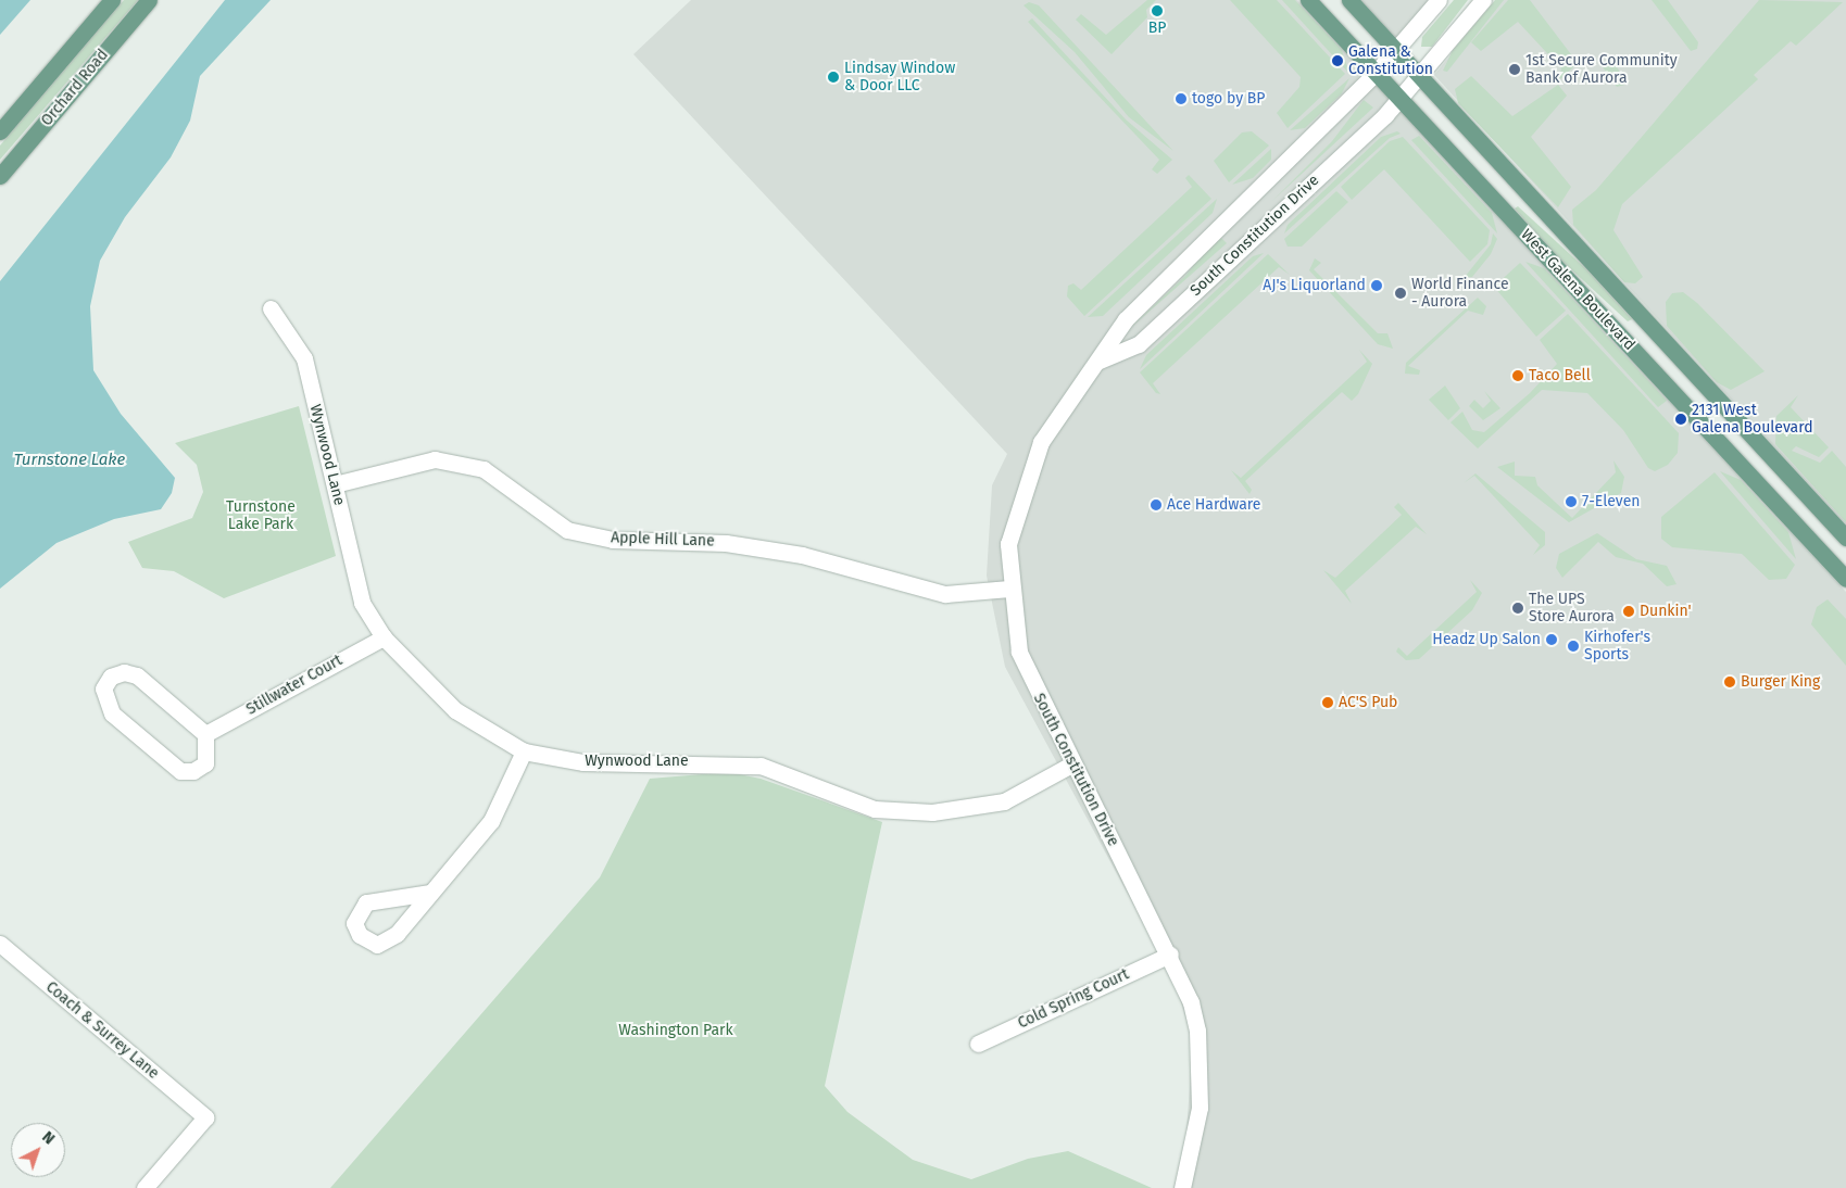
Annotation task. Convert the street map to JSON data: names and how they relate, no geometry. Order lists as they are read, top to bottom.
{
  "streets": {
    "main road": ["Orchard Road", "West Galena Boulevard"],
    "street": [
      "South Constitution Drive",
      "Wynwood Lane",
      "Apple Hill Lane",
      "Stillwater Court",
      "Cold Spring Court",
      "Coach & Surrey Lane"
    ]
  },
  "crossings": [
    ["South Constitution Drive", "West Galena Boulevard"],
    ["South Constitution Drive", "Wynwood Lane"],
    ["South Constitution Drive", "Apple Hill Lane"],
    ["South Constitution Drive", "Cold Spring Court"],
    ["Wynwood Lane", "Apple Hill Lane"],
    ["Wynwood Lane", "Stillwater Court"]
  ],
  "water": ["Turnstone Lake"],
  "parks": ["Turnstone Lake Park", "Washington Park"],
  "places": [
    "BP",
    "Galena & Constitution",
    "1st Secure Community Bank of Aurora",
    "Lindsay Window & Door LLC",
    "togo by BP",
    "AJ's Liquorland",
    "World Finance - Aurora",
    "Taco Bell",
    "2131 West Galena Boulevard",
    "7-Eleven",
    "Ace Hardware",
    "The UPS Store Aurora",
    "Dunkin'",
    "Headz Up Salon",
    "Kirhofer's Sports",
    "Burger King",
    "AC'S Pub"
  ],
  "north": "top right"
}
